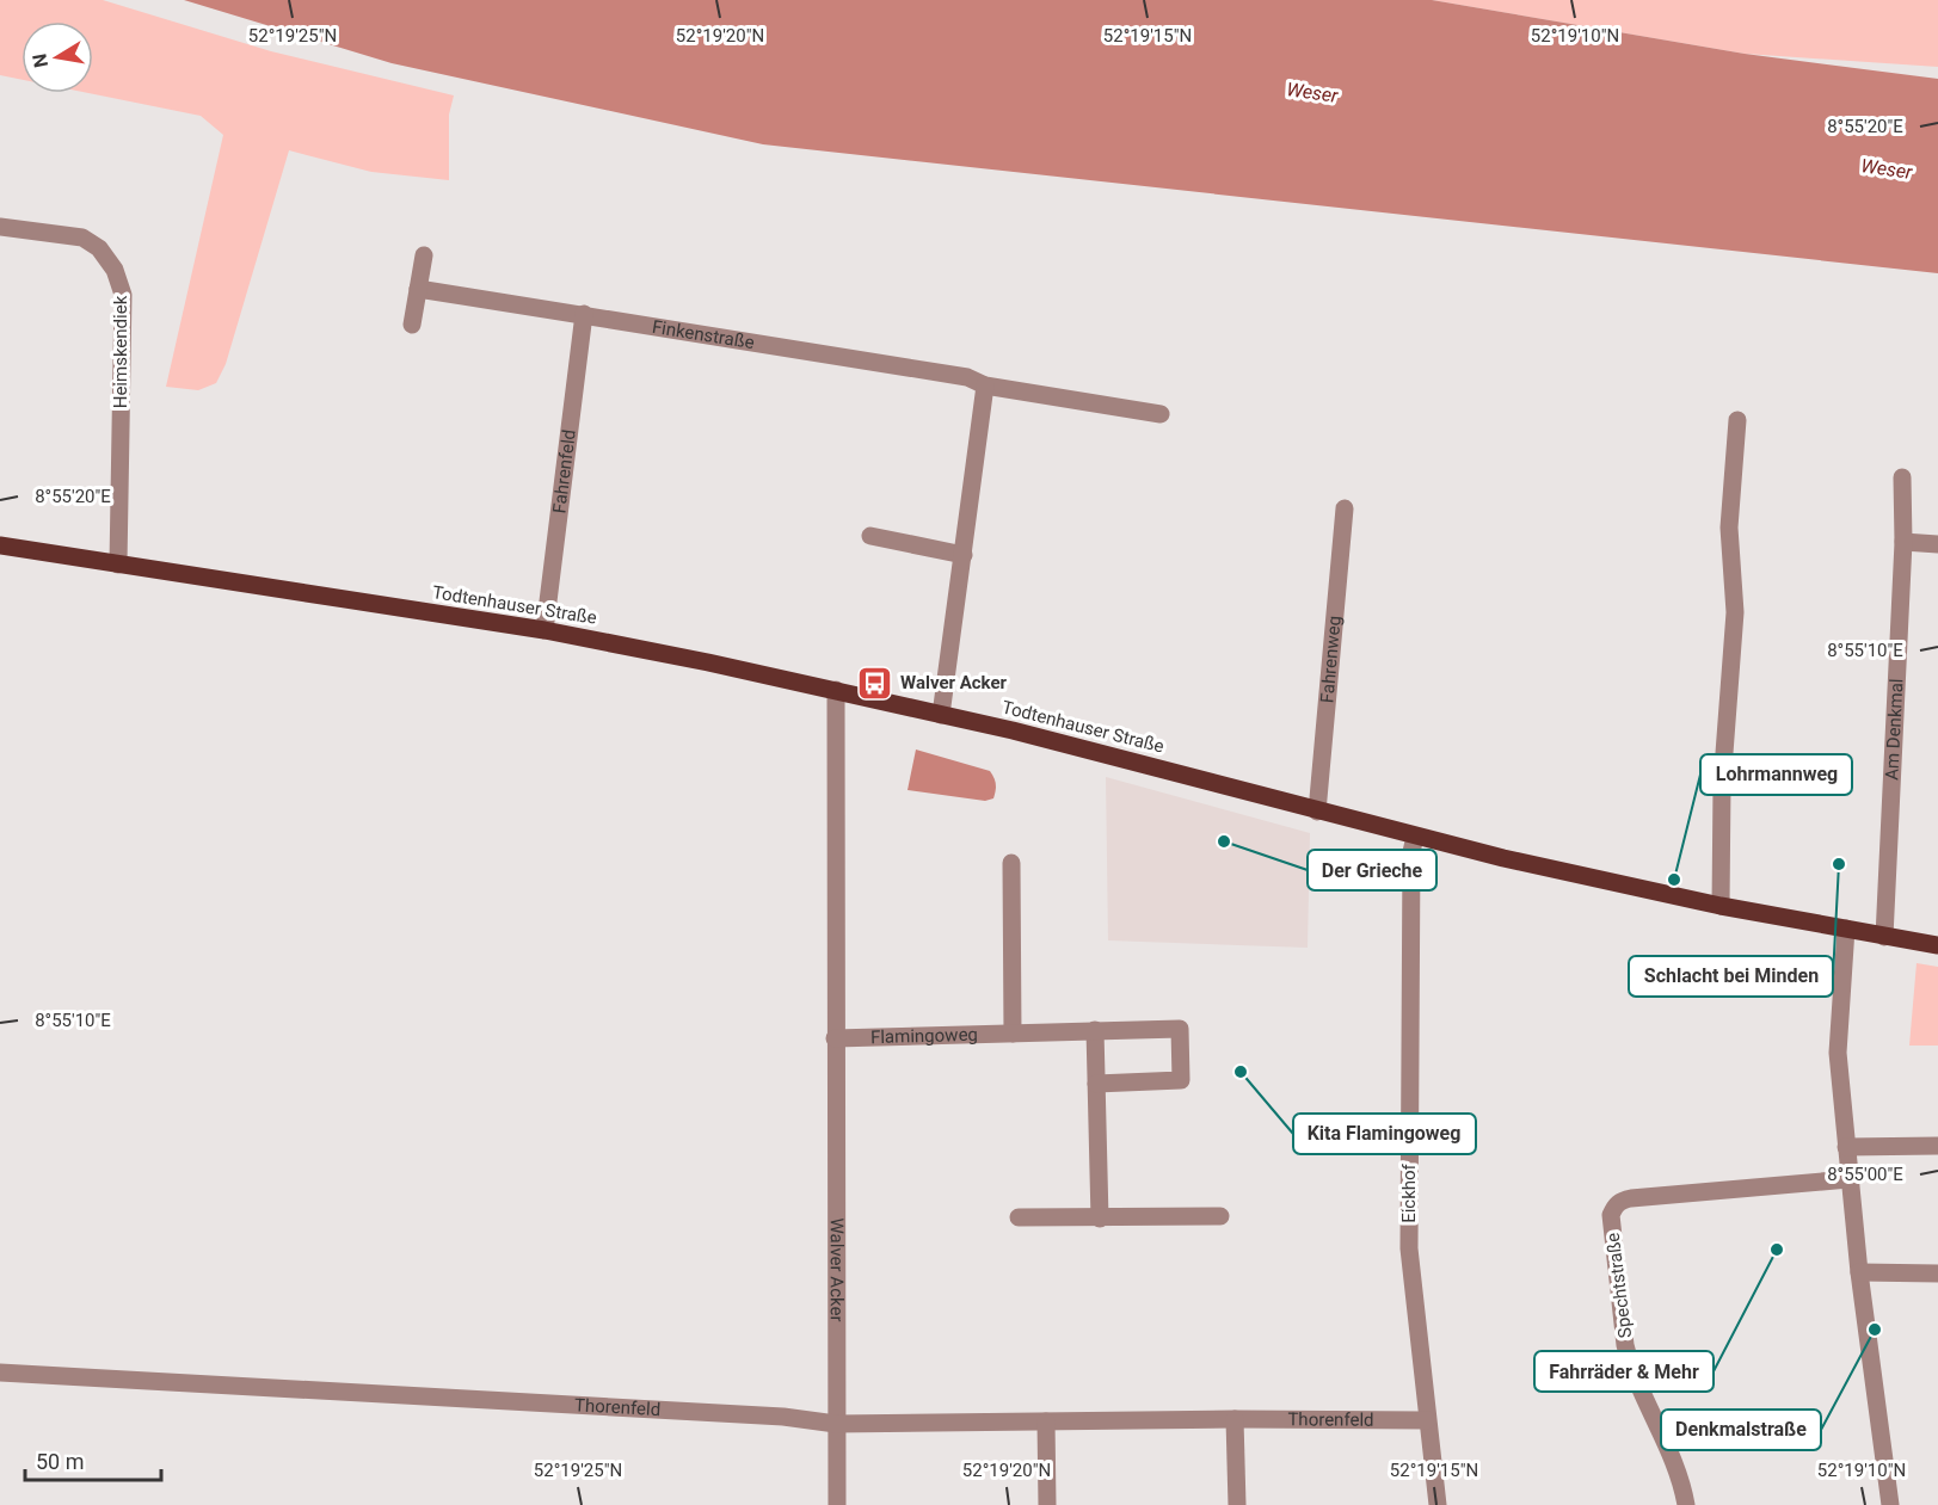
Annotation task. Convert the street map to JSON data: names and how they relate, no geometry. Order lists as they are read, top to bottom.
{
  "streets": {
    "main road": ["Todtenhauser Straße"],
    "street": [
      "Finkenstraße",
      "Heimskendiek",
      "Fahrenfeld",
      "Fahrenweg",
      "Am Denkmal",
      "Flamingoweg",
      "Eickhof",
      "Walver Acker",
      "Spechtstraße",
      "Thorenfeld"
    ]
  },
  "crossings": [
    ["Finkenstraße", "Fahrenfeld"],
    ["Heimskendiek", "Todtenhauser Straße"],
    ["Fahrenfeld", "Todtenhauser Straße"],
    ["Todtenhauser Straße", "Fahrenweg"],
    ["Todtenhauser Straße", "Am Denkmal"],
    ["Todtenhauser Straße", "Eickhof"],
    ["Todtenhauser Straße", "Walver Acker"],
    ["Flamingoweg", "Walver Acker"],
    ["Eickhof", "Thorenfeld"],
    ["Walver Acker", "Thorenfeld"]
  ],
  "water": ["Weser"],
  "places": {
    "bus stop": ["Walver Acker"],
    "other": [
      "Der Grieche",
      "Schlacht bei Minden",
      "Lohrmannweg",
      "Kita Flamingoweg",
      "Fahrräder & Mehr",
      "Denkmalstraße"
    ]
  },
  "scale_bar": "50 m",
  "north": "left",
  "coordinates": [
    "52°19'25\"N",
    "52°19'20\"N",
    "52°19'15\"N",
    "52°19'10\"N",
    "8°55'20\"E",
    "8°55'10\"E",
    "8°55'00\"E"
  ]
}
